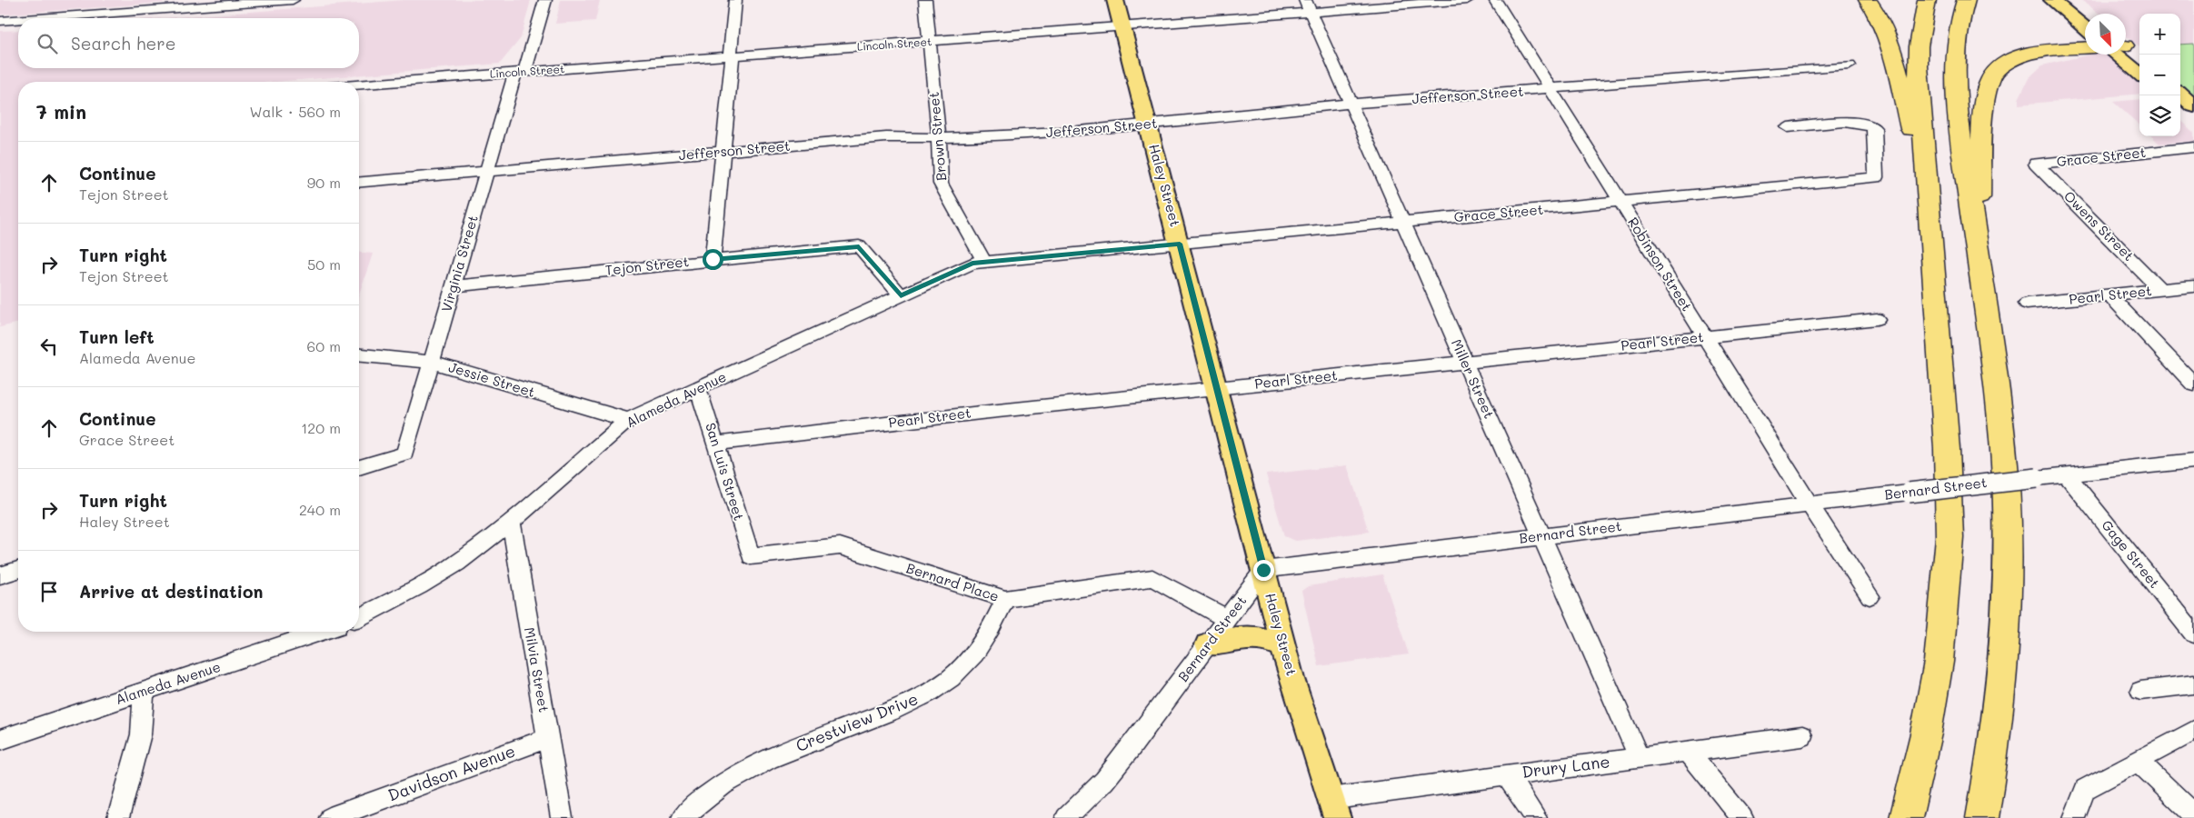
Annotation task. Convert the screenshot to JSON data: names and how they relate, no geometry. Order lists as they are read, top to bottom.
{
  "streets": {
    "main road": ["Haley Street"],
    "street": [
      "Lincoln Street",
      "Jefferson Street",
      "Brown Street",
      "Grace Street",
      "Owens Street",
      "Virginia Street",
      "Robinson Street",
      "Tejon Street",
      "Pearl Street",
      "Miller Street",
      "Jessie Street",
      "Alameda Avenue",
      "San Luis Street",
      "Bernard Street",
      "Gage Street",
      "Bernard Place",
      "Milvia Street",
      "Crestview Drive",
      "Drury Lane",
      "Davidson Avenue"
    ]
  },
  "crossings": [
    ["Lincoln Street", "Brown Street"],
    ["Lincoln Street", "Haley Street"],
    ["Lincoln Street", "Virginia Street"],
    ["Lincoln Street", "Miller Street"],
    ["Jefferson Street", "Brown Street"],
    ["Jefferson Street", "Haley Street"],
    ["Jefferson Street", "Virginia Street"],
    ["Jefferson Street", "Robinson Street"],
    ["Jefferson Street", "Miller Street"],
    ["Brown Street", "Grace Street"],
    ["Brown Street", "Alameda Avenue"],
    ["Grace Street", "Haley Street"],
    ["Grace Street", "Owens Street"],
    ["Grace Street", "Robinson Street"],
    ["Grace Street", "Miller Street"],
    ["Grace Street", "Alameda Avenue"],
    ["Haley Street", "Pearl Street"],
    ["Haley Street", "Bernard Street"],
    ["Haley Street", "Drury Lane"],
    ["Owens Street", "Pearl Street"],
    ["Virginia Street", "Tejon Street"],
    ["Virginia Street", "Jessie Street"],
    ["Robinson Street", "Pearl Street"],
    ["Robinson Street", "Bernard Street"],
    ["Tejon Street", "Alameda Avenue"],
    ["Pearl Street", "Miller Street"],
    ["Pearl Street", "San Luis Street"],
    ["Miller Street", "Bernard Street"],
    ["Miller Street", "Drury Lane"],
    ["Jessie Street", "Alameda Avenue"],
    ["Alameda Avenue", "San Luis Street"],
    ["Alameda Avenue", "Milvia Street"],
    ["San Luis Street", "Bernard Place"],
    ["Bernard Street", "Gage Street"],
    ["Bernard Street", "Bernard Place"],
    ["Bernard Place", "Crestview Drive"],
    ["Milvia Street", "Davidson Avenue"]
  ],
  "north": "bottom right",
  "page": {
    "map_buttons": ["+", "−"],
    "search": "Search here",
    "heading": ["7 min", "Walk · 560 m"],
    "list": [
      ["Continue", "Tejon Street", "90 m"],
      ["Turn right", "Tejon Street", "50 m"],
      ["Turn left", "Alameda Avenue", "60 m"],
      ["Continue", "Grace Street", "120 m"],
      ["Turn right", "Haley Street", "240 m"],
      "Arrive at destination"
    ]
  }
}
